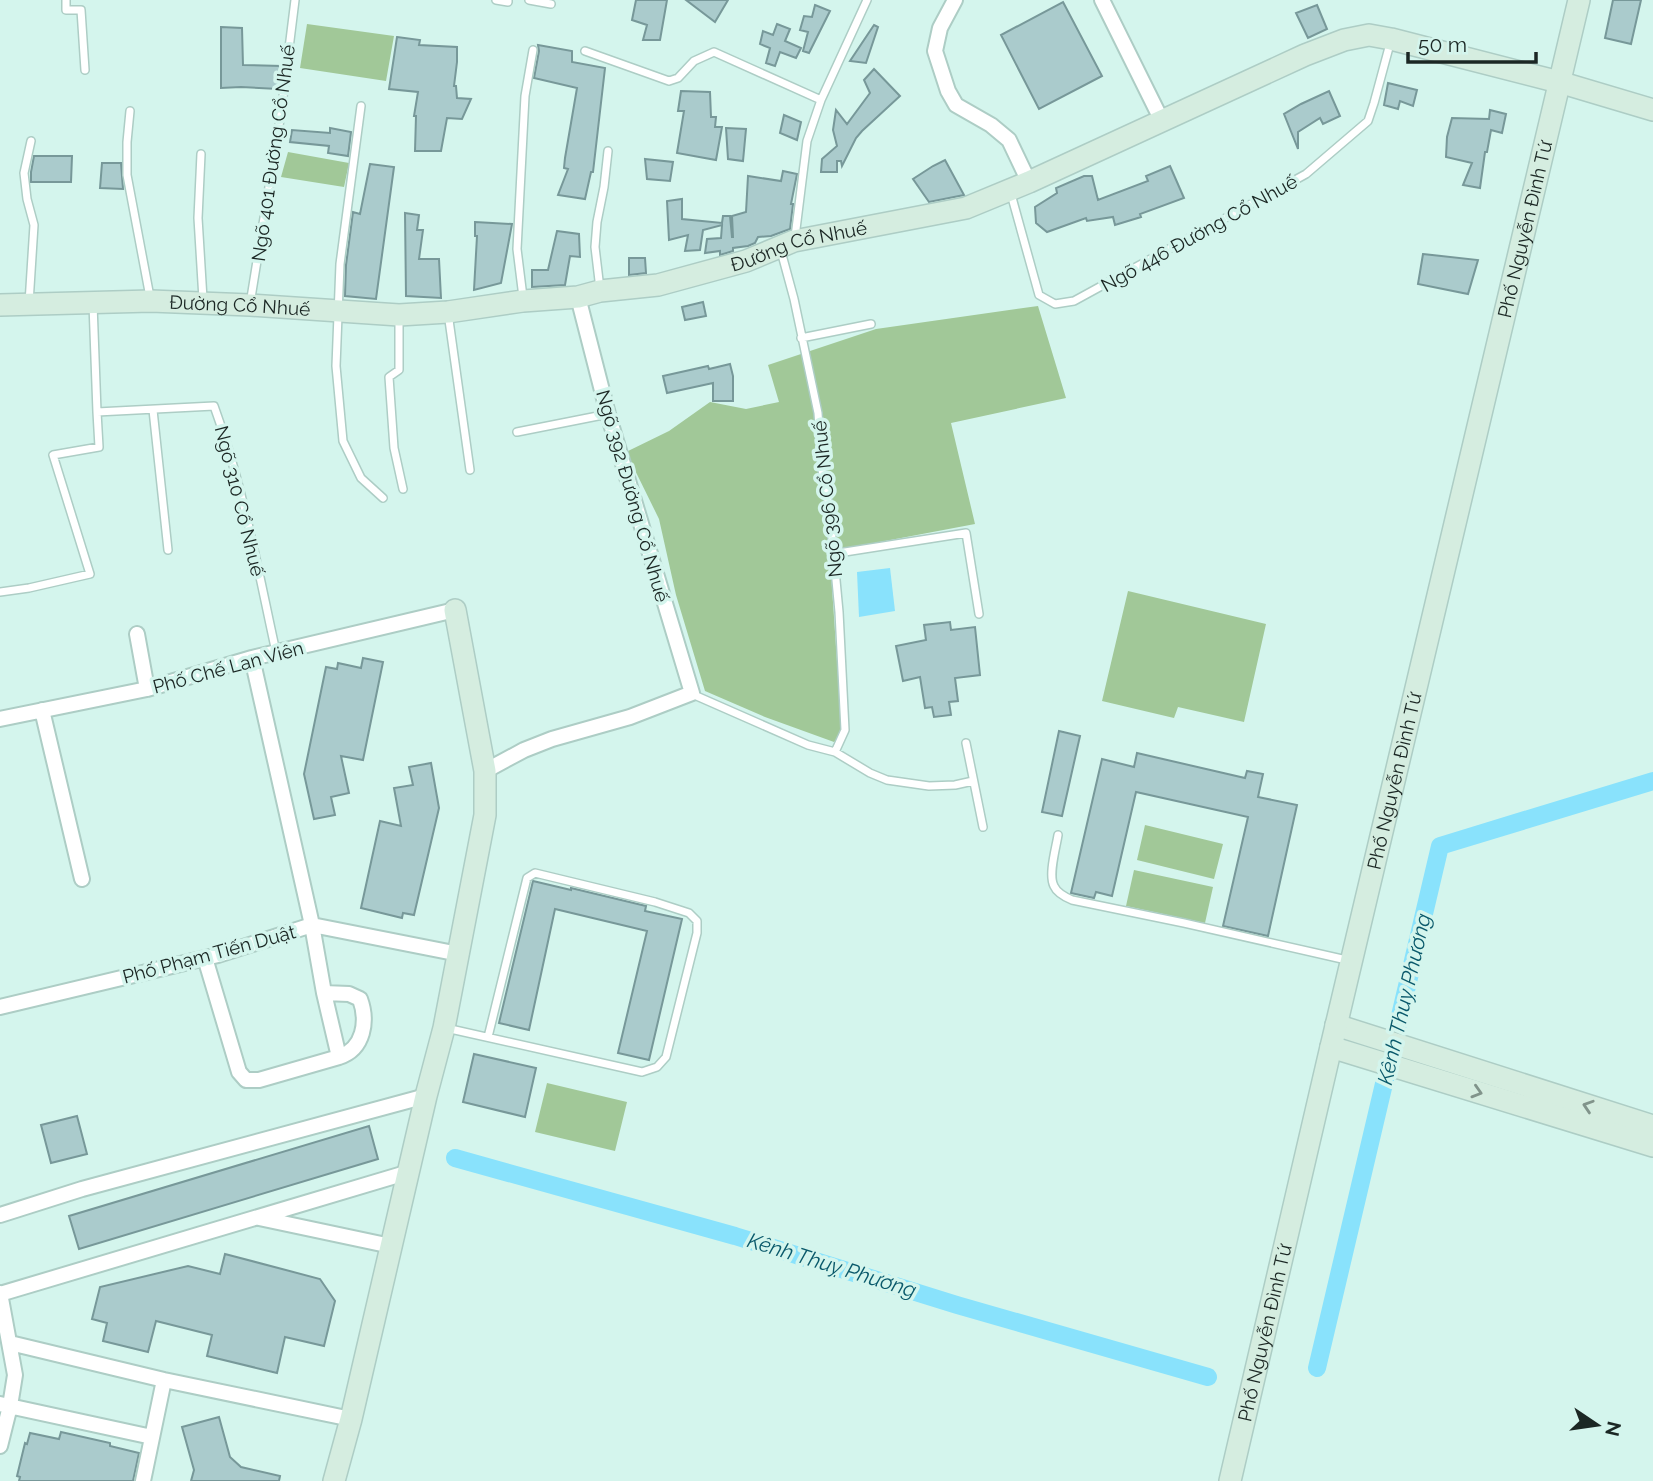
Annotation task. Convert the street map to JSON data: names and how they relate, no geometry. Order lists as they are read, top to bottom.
{
  "streets": {
    "street": [
      "Phố Nguyễn Đình Tứ",
      "Đường Cổ Nhuế",
      "Ngõ 392 Đường Cổ Nhuế",
      "Phố Chế Lan Viên",
      "Phố Phạm Tiến Duật"
    ],
    "lane": [
      "Ngõ 401 Đường Cổ Nhuế",
      "Ngõ 446 Đường Cổ Nhuế",
      "Ngõ 396 Cổ Nhuế",
      "Ngõ 310 Cổ Nhuế"
    ]
  },
  "crossings": [
    ["Ngõ 401 Đường Cổ Nhuế", "Đường Cổ Nhuế"],
    ["Phố Nguyễn Đình Tứ", "Đường Cổ Nhuế"],
    ["Ngõ 446 Đường Cổ Nhuế", "Đường Cổ Nhuế"],
    ["Đường Cổ Nhuế", "Ngõ 392 Đường Cổ Nhuế"],
    ["Đường Cổ Nhuế", "Ngõ 396 Cổ Nhuế"],
    ["Ngõ 310 Cổ Nhuế", "Phố Chế Lan Viên"]
  ],
  "water": ["Kênh Thuỵ Phương"],
  "scale_bar": "50 m",
  "north": "right"
}
